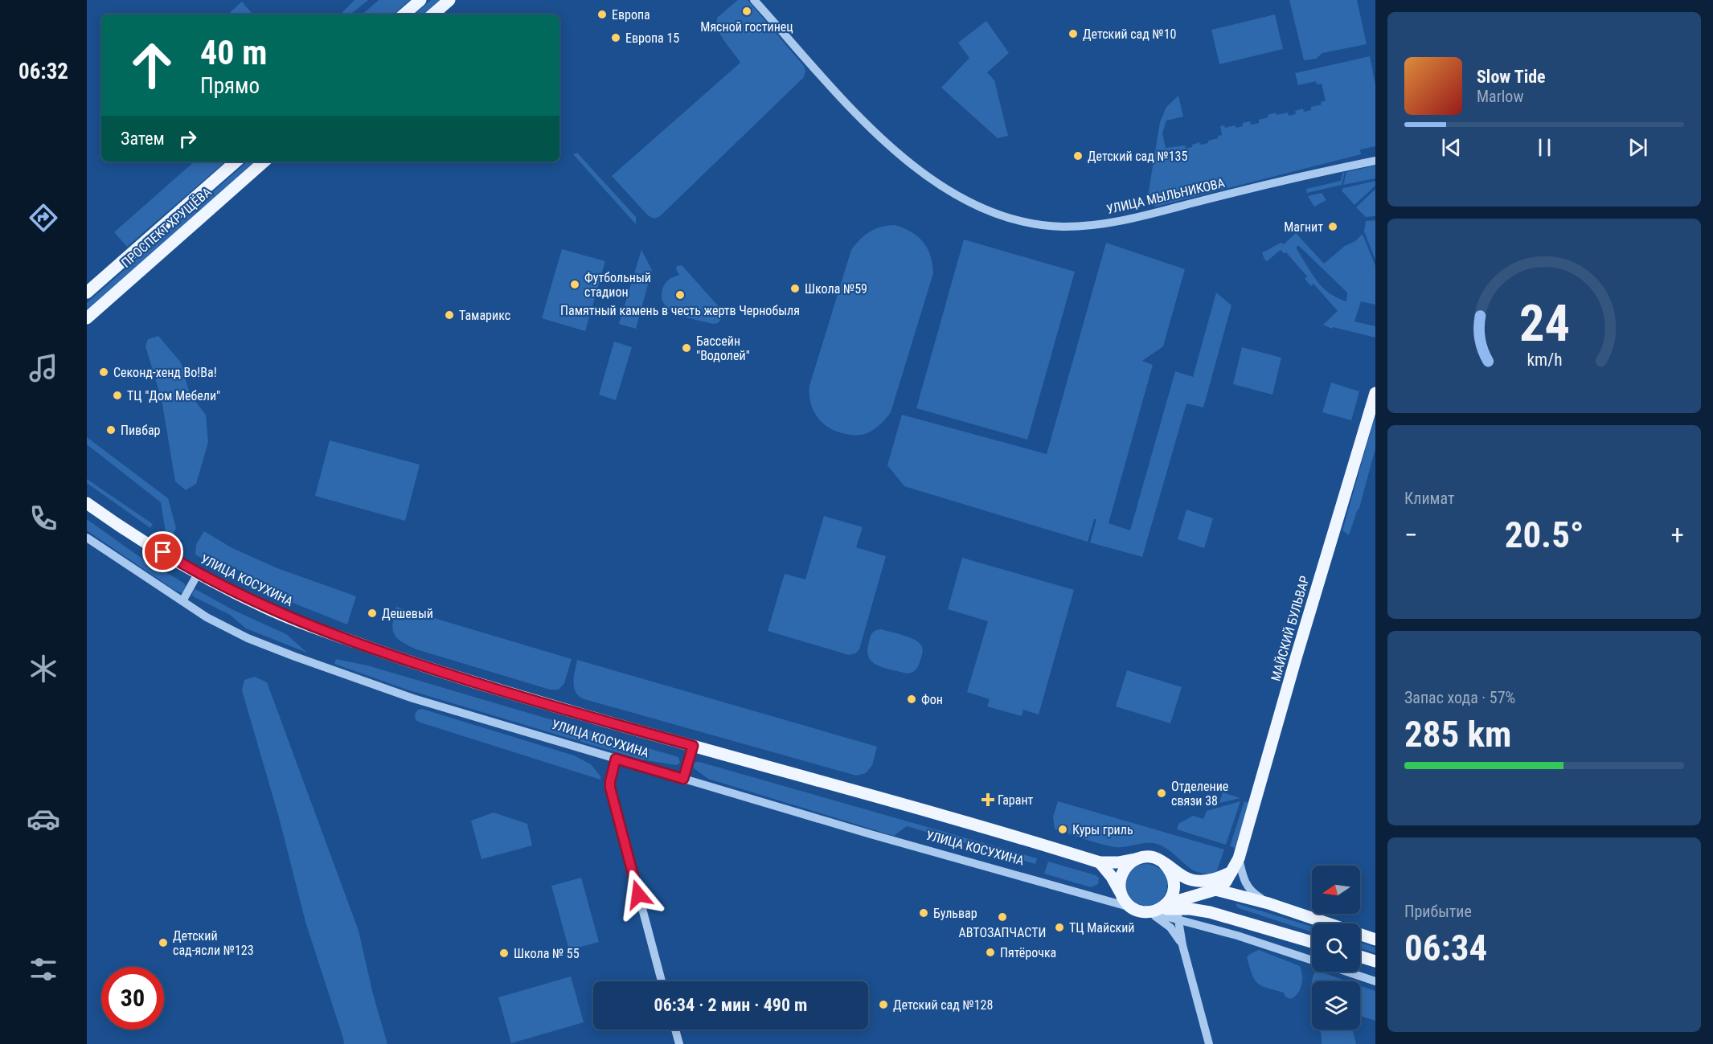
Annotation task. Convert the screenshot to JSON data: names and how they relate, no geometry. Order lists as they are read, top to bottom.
{
  "streets": {
    "main road": ["ПРОСПЕКТ ХРУЩЁВА", "УЛИЦА КОСУХИНА", "МАЙСКИЙ БУЛЬВАР"],
    "street": ["УЛИЦА МЫЛЬНИКОВА"]
  },
  "places": {
    "other": [
      "Мясной гостинец",
      "Европа",
      "Детский сад №10",
      "Европа 15",
      "Детский сад №135",
      "Магнит",
      "Футбольный стадион",
      "Школа №59",
      "Памятный камень в честь жертв Чернобыля",
      "Тамарикс",
      "Бассейн \"Водолей\"",
      "Секонд-хенд Во!Ва!",
      "ТЦ \"Дом Мебели\"",
      "Пивбар",
      "Дешевый",
      "Фон",
      "Отделение связи 38",
      "Куры гриль",
      "Бульвар",
      "АВТОЗАПЧАСТИ",
      "ТЦ Майский",
      "Детский сад-ясли №123",
      "Пятёрочка",
      "Школа № 55",
      "Детский сад №128"
    ],
    "health": ["Гарант"]
  },
  "north": "left",
  "page": {
    "tabs": "06:32",
    "turn": ["40 m", "Прямо"],
    "song": ["Slow Tide", "Marlow"],
    "then": "Затем",
    "tile": [
      "Климат",
      ["Запас хода · 57%", "285 km"],
      ["Прибытие", "06:34"]
    ],
    "heat": ["−", "20.5°", "+"],
    "limit": "30",
    "trip": "06:34 · 2 мин · 490 m",
    "gauge": ["24", "km/h"]
  }
}
